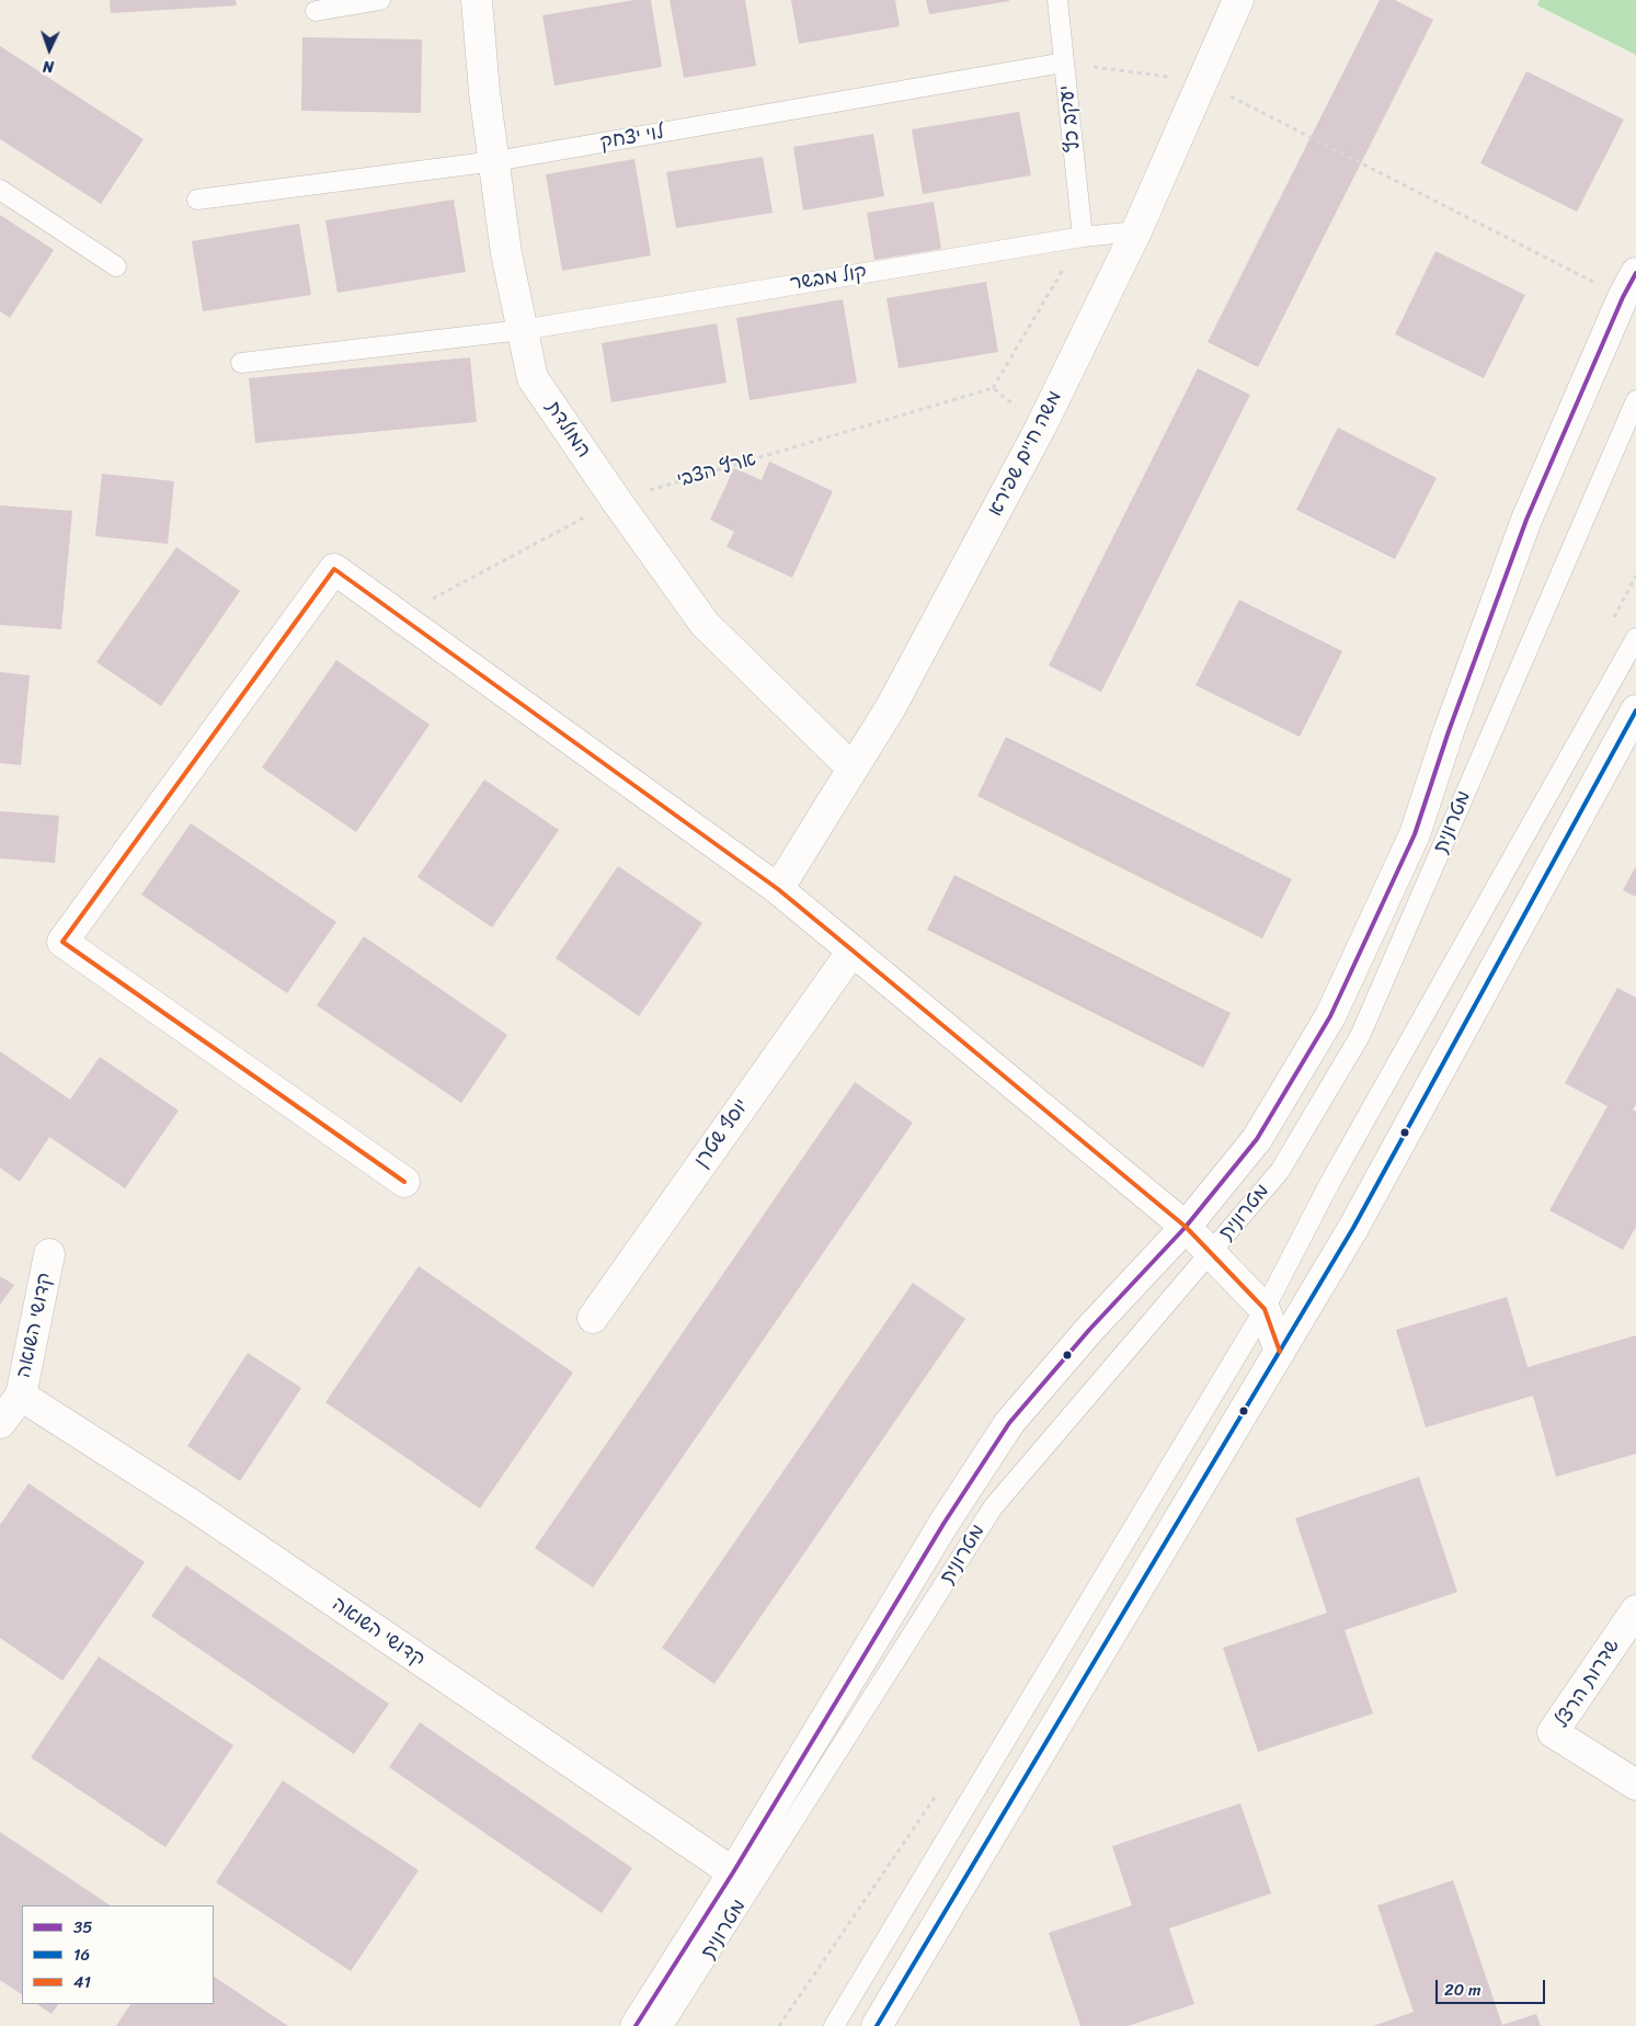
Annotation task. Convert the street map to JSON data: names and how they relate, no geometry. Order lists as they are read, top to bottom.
{
  "streets": {
    "street": [
      "המולדת",
      "משה חיים שפירא",
      "יוסף שטרן",
      "קדושי השואה",
      "שדרות הרצל"
    ],
    "lane": [
      "יעקב כץ",
      "לוי יצחק",
      "קול מבשר",
      "מטרונית"
    ],
    "path": ["ארץ הצבי"]
  },
  "crossings": [
    ["יעקב כץ", "לוי יצחק"],
    ["יעקב כץ", "קול מבשר"],
    ["לוי יצחק", "המולדת"],
    ["קול מבשר", "המולדת"],
    ["קול מבשר", "משה חיים שפירא"],
    ["המולדת", "משה חיים שפירא"],
    ["המולדת", "ארץ הצבי"]
  ],
  "lines": ["transit line 35", "transit line 41", "transit line 16"],
  "legend": ["35", "16", "41"],
  "scale_bar": "20 m",
  "north": "bottom"
}
